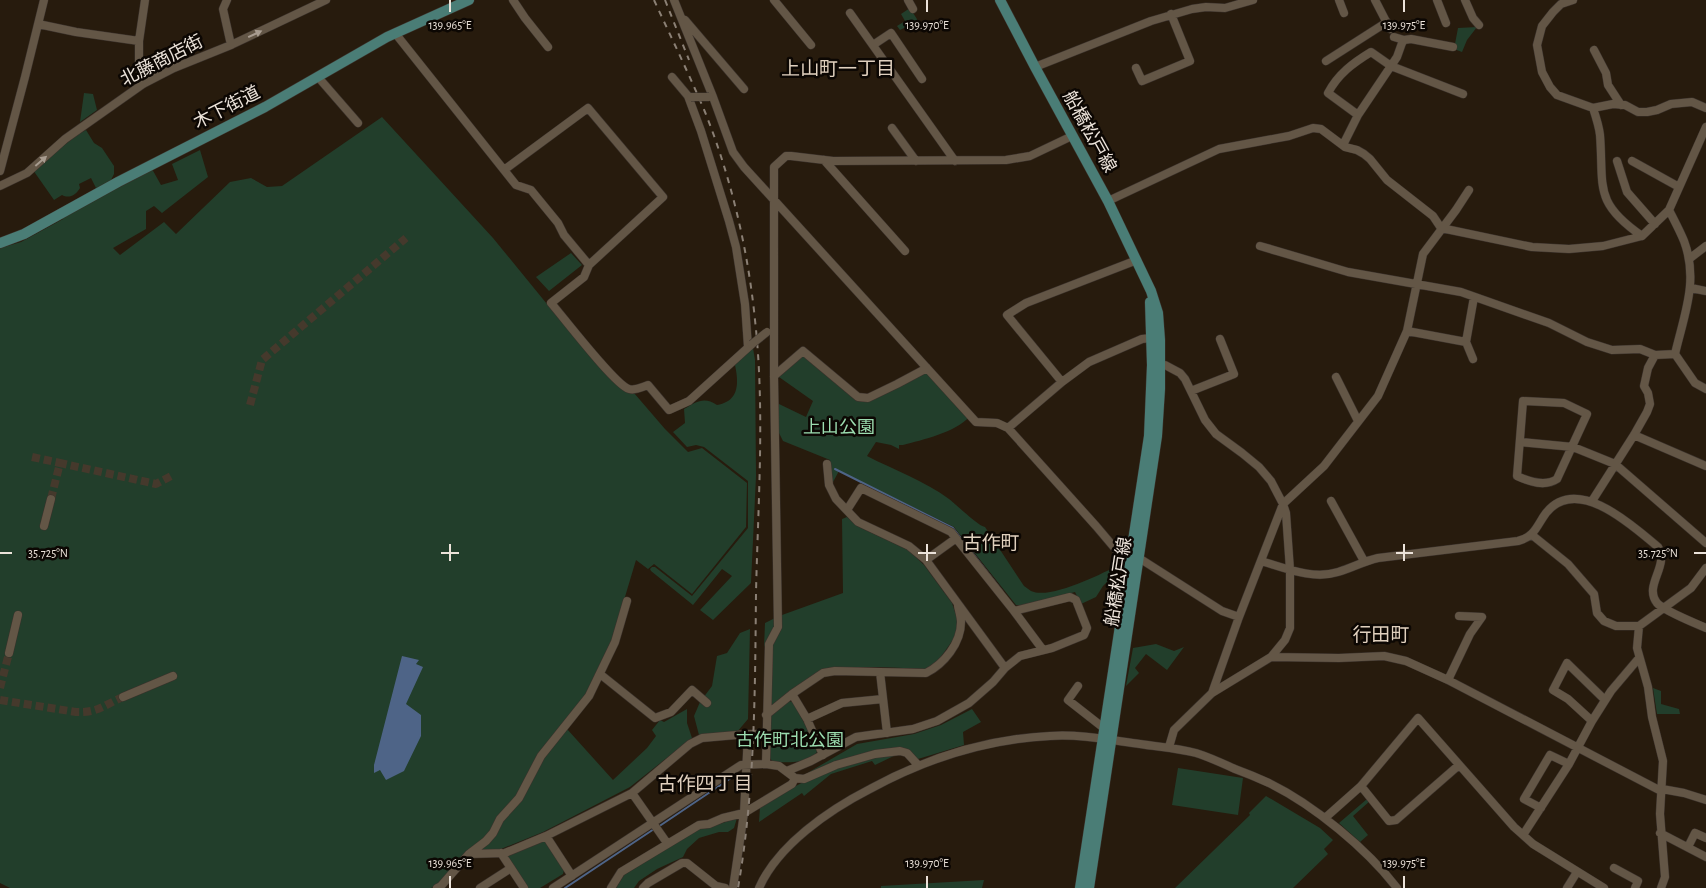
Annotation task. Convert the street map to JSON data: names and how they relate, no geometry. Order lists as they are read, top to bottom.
{
  "streets": {
    "main road": ["木下街道", "船橋松戸線"],
    "street": ["北藤商店街"]
  },
  "one_way": ["北藤商店街"],
  "districts": [
    "上山町一丁目",
    "古作町",
    "行田町",
    "古作四丁目"
  ],
  "parks": ["上山公園", "古作町北公園"],
  "coordinates": [
    "139.965°E",
    "139.970°E",
    "139.975°E",
    "35.725°N"
  ]
}
